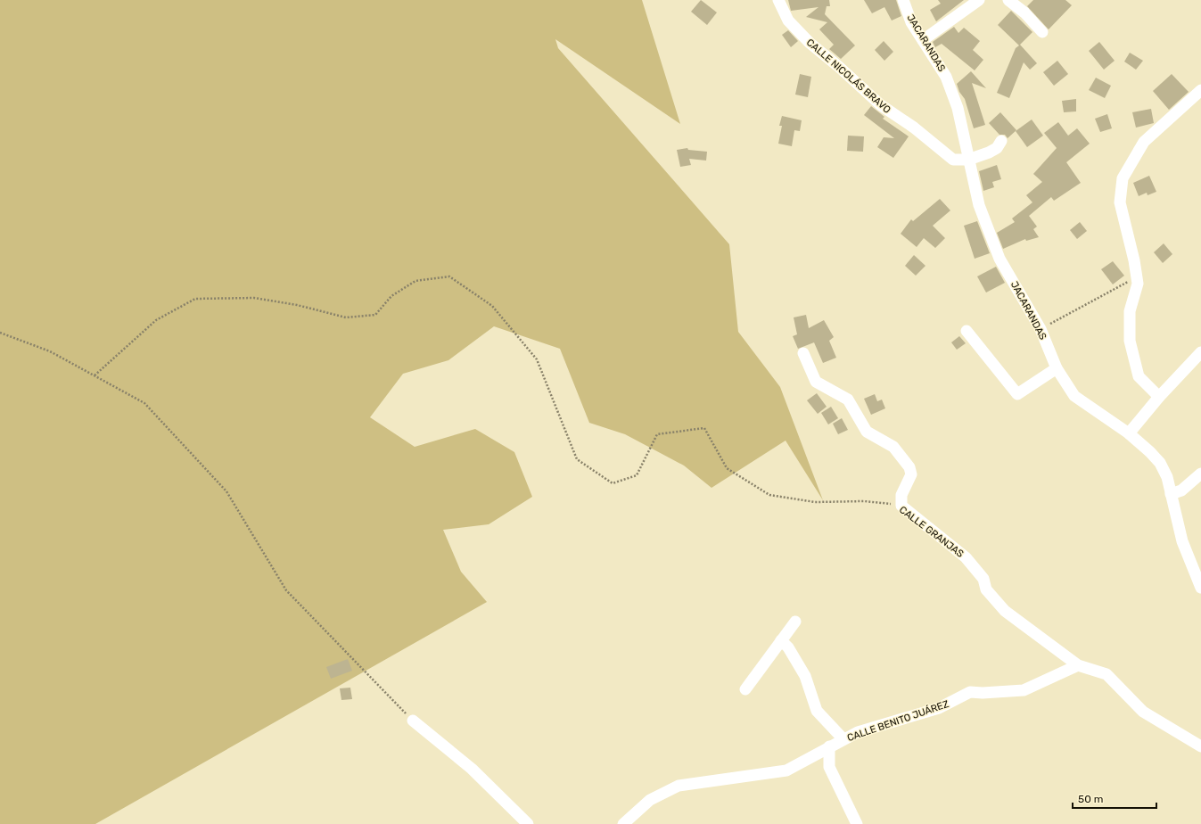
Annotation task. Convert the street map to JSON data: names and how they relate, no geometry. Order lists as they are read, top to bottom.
{
  "streets": {
    "street": [
      "JACARANDAS",
      "CALLE NICOLÁS BRAVO",
      "CALLE GRANJAS",
      "CALLE BENITO JUÁREZ"
    ]
  },
  "crossings": [
    ["JACARANDAS", "CALLE NICOLÁS BRAVO"],
    ["CALLE GRANJAS", "CALLE BENITO JUÁREZ"]
  ],
  "scale_bar": "50 m"
}
